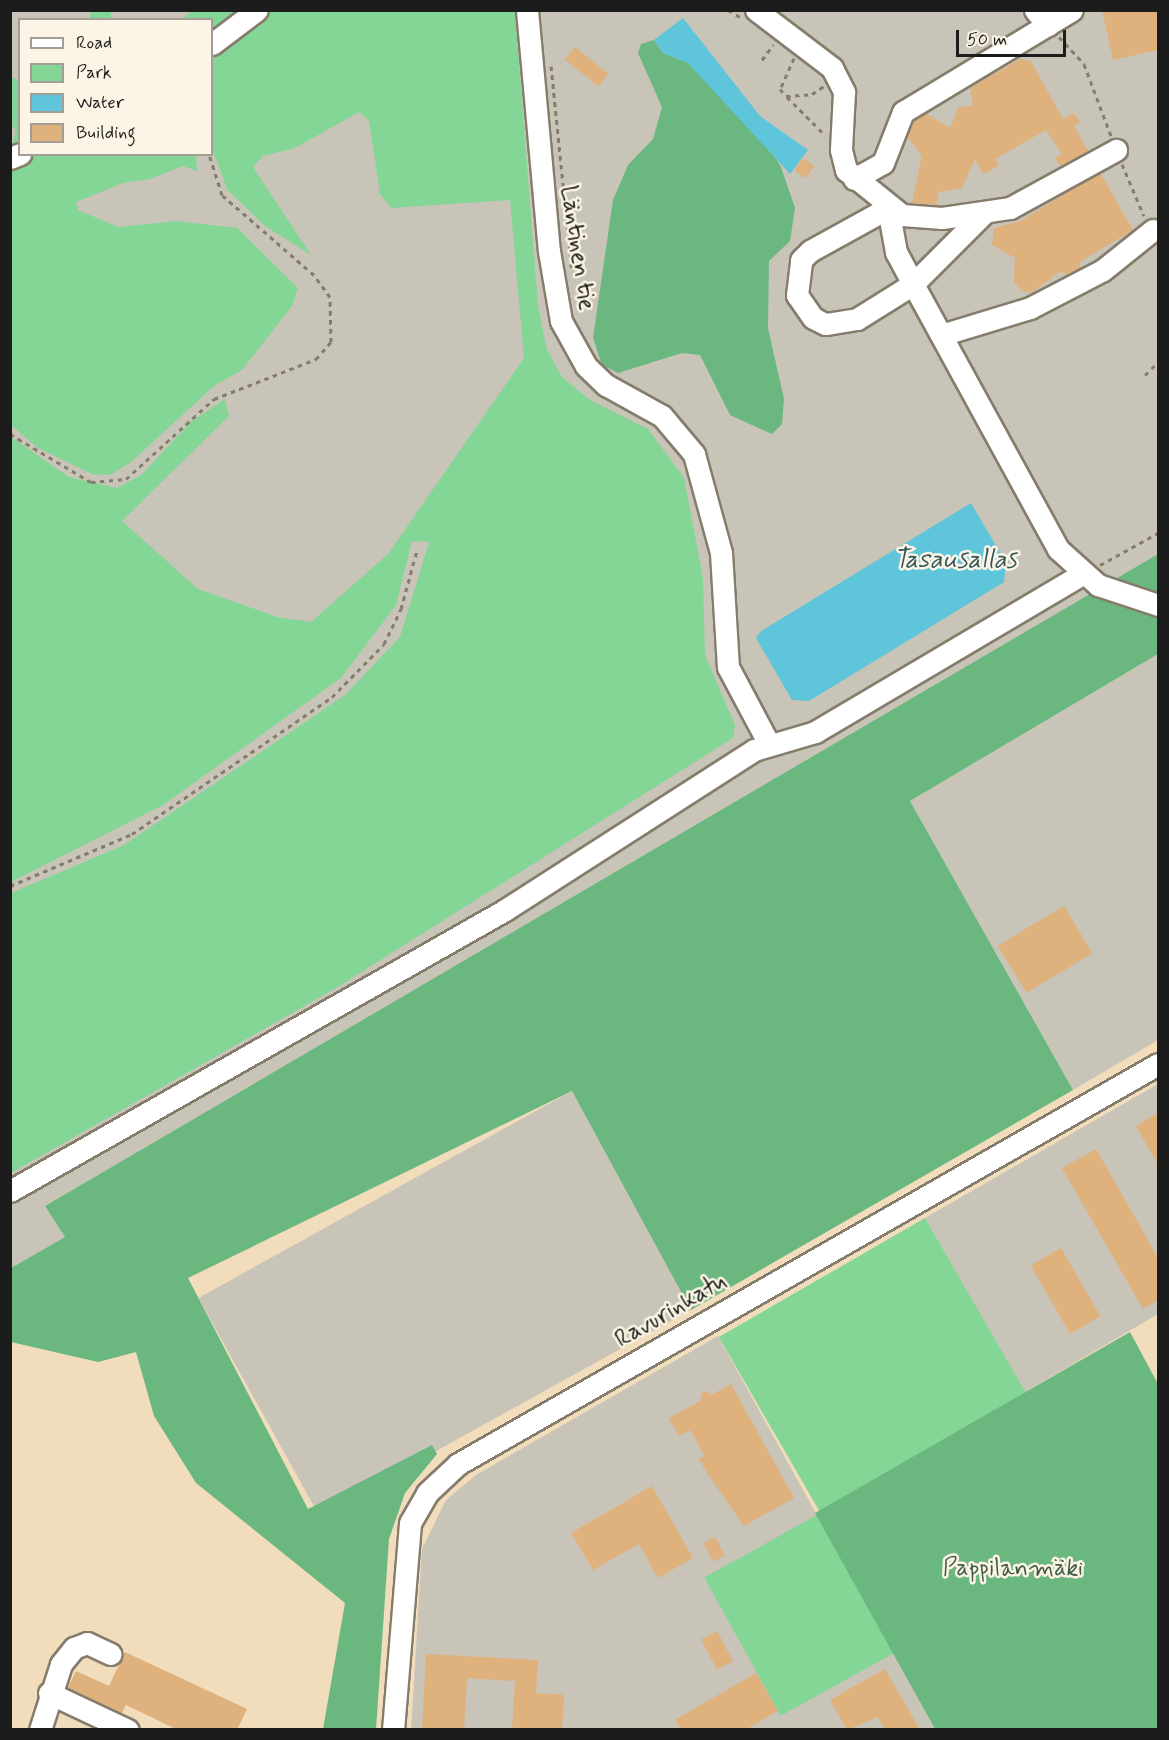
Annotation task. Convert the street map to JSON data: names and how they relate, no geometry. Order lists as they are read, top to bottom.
{
  "streets": {
    "street": ["Läntinen tie", "Ravurinkatu"]
  },
  "water": ["Tasausallas"],
  "parks": ["Pappilanmäki"],
  "legend": [
    "Road",
    "Park",
    "Water",
    "Building"
  ],
  "scale_bar": "50 m"
}
